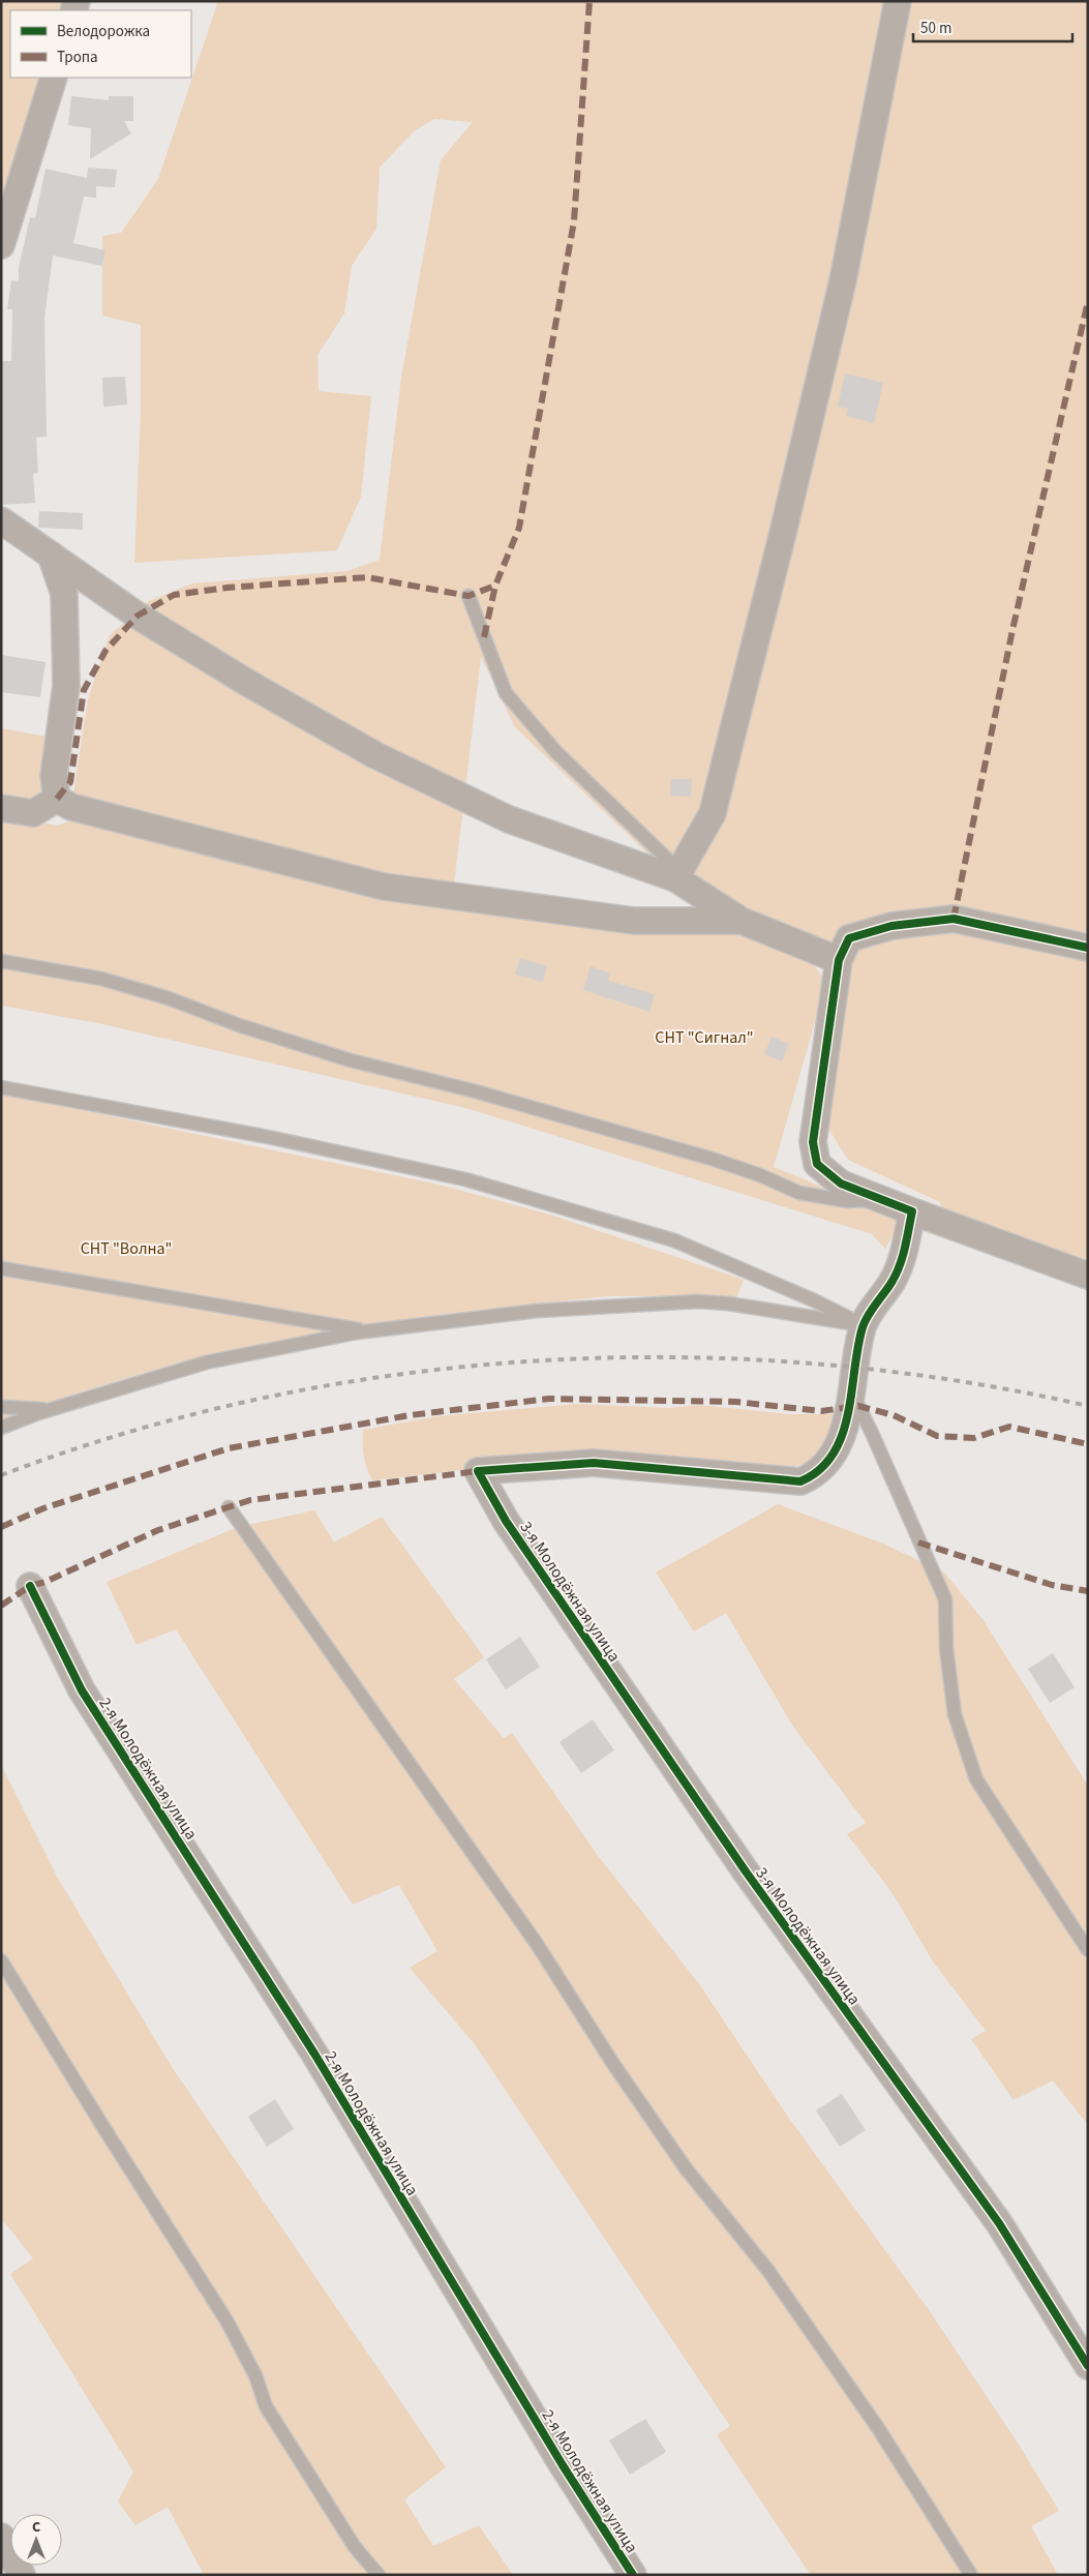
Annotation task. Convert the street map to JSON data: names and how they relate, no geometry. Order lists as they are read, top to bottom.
{
  "streets": {
    "street": ["3-я Молодёжная улица", "2-я Молодёжная улица"]
  },
  "parks": ["СНТ \"Сигнал\"", "СНТ \"Волна\""],
  "legend": ["Велодорожка", "Тропа"],
  "scale_bar": "50 m",
  "north": "top"
}
